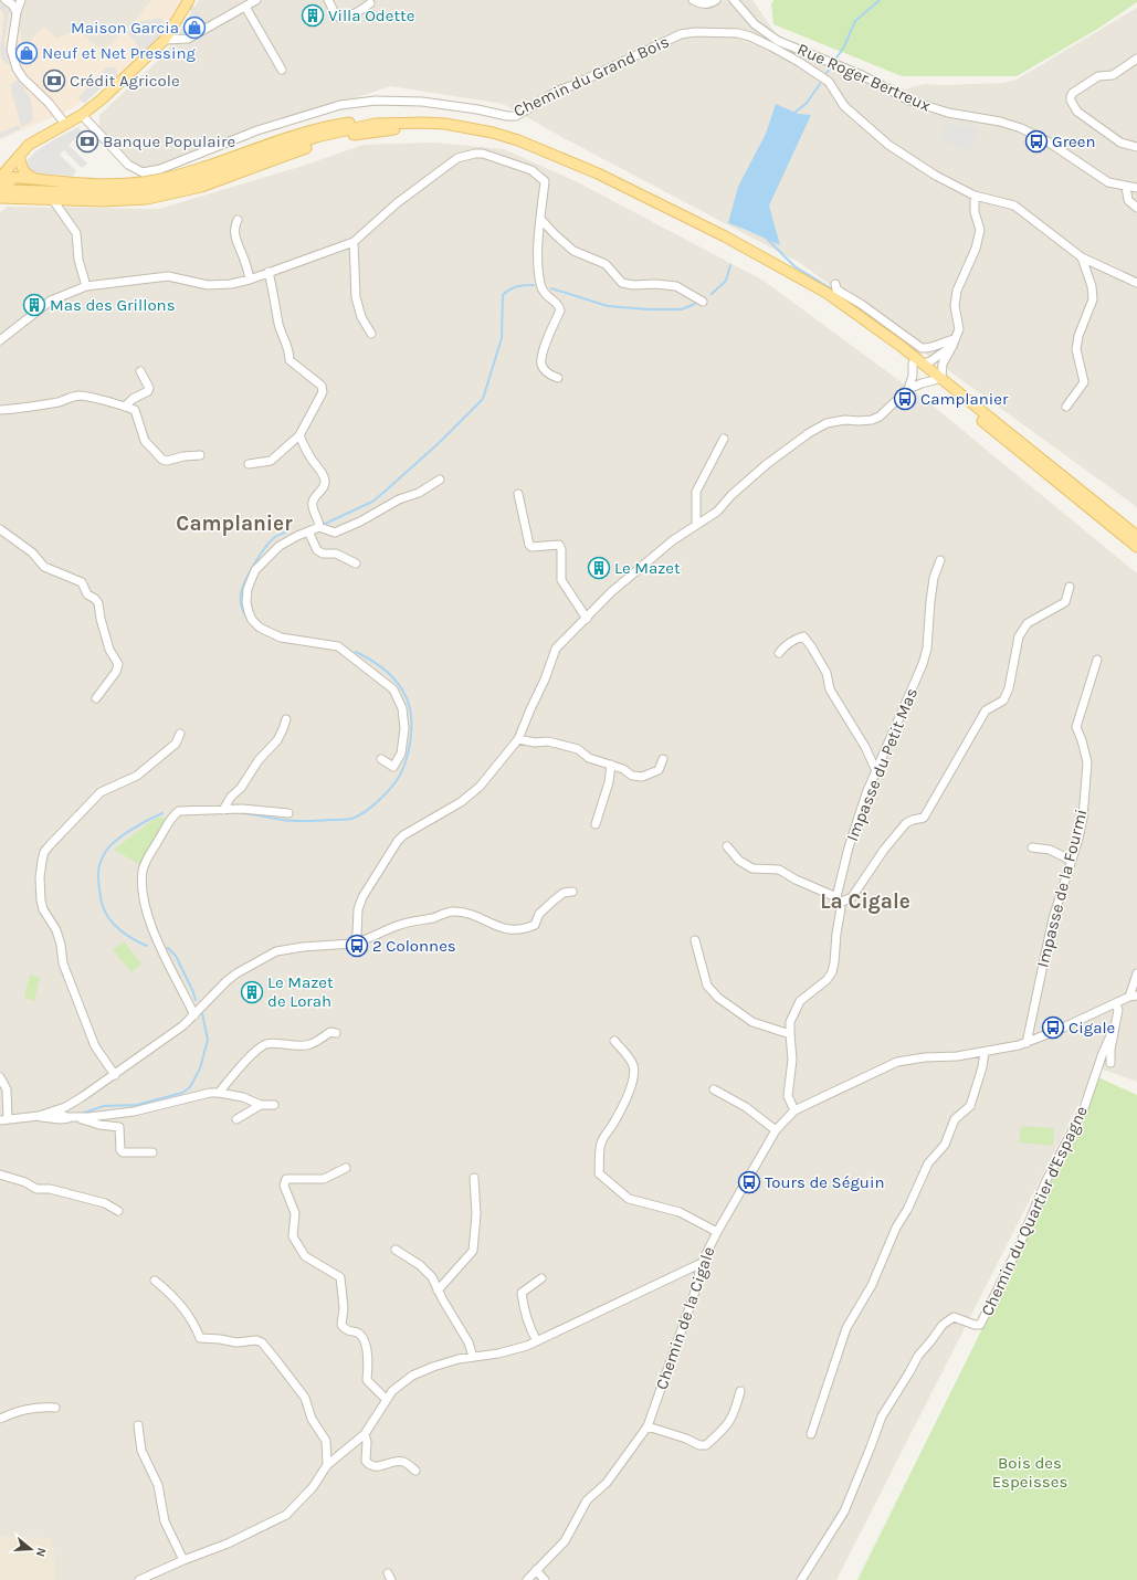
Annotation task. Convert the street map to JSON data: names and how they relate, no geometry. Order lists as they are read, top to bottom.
{
  "streets": {
    "street": [
      "Chemin du Grand Bois",
      "Rue Roger Bertreux",
      "Impasse du Petit Mas",
      "Impasse de la Fourmi",
      "Chemin du Quartier d'Espagne",
      "Chemin de la Cigale"
    ]
  },
  "crossings": [
    ["Impasse du Petit Mas", "Chemin de la Cigale"],
    ["Impasse de la Fourmi", "Chemin de la Cigale"]
  ],
  "districts": ["Camplanier", "La Cigale"],
  "parks": ["Bois des Espeisses"],
  "places": {
    "building": [
      "Villa Odette",
      "Mas des Grillons",
      "Le Mazet",
      "Le Mazet de Lorah"
    ],
    "shop": ["Maison Garcia", "Neuf et Net Pressing"],
    "bank": ["Crédit Agricole", "Banque Populaire"],
    "bus stop": [
      "Green",
      "Camplanier",
      "2 Colonnes",
      "Cigale",
      "Tours de Séguin"
    ]
  },
  "north": "right"
}
